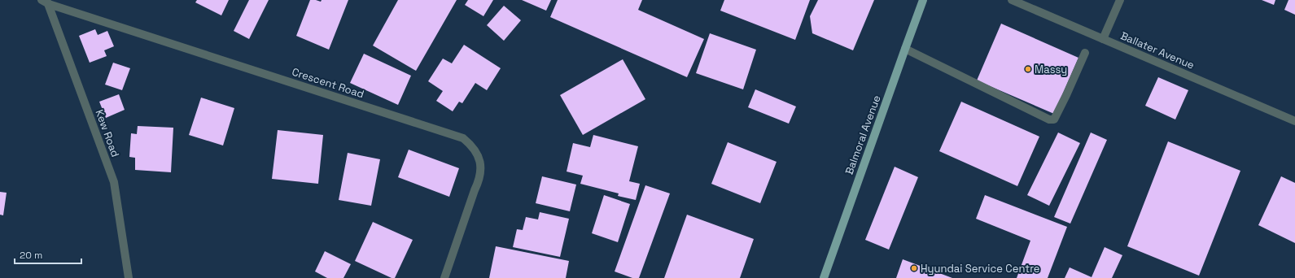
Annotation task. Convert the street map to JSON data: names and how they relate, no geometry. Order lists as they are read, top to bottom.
{
  "streets": {
    "main road": ["Balmoral Avenue"],
    "street": ["Ballater Avenue", "Crescent Road", "Kew Road"]
  },
  "crossings": [
    ["Crescent Road", "Kew Road"]
  ],
  "places": ["Massy", "Hyundai Service Centre"],
  "scale_bar": "20 m"
}
